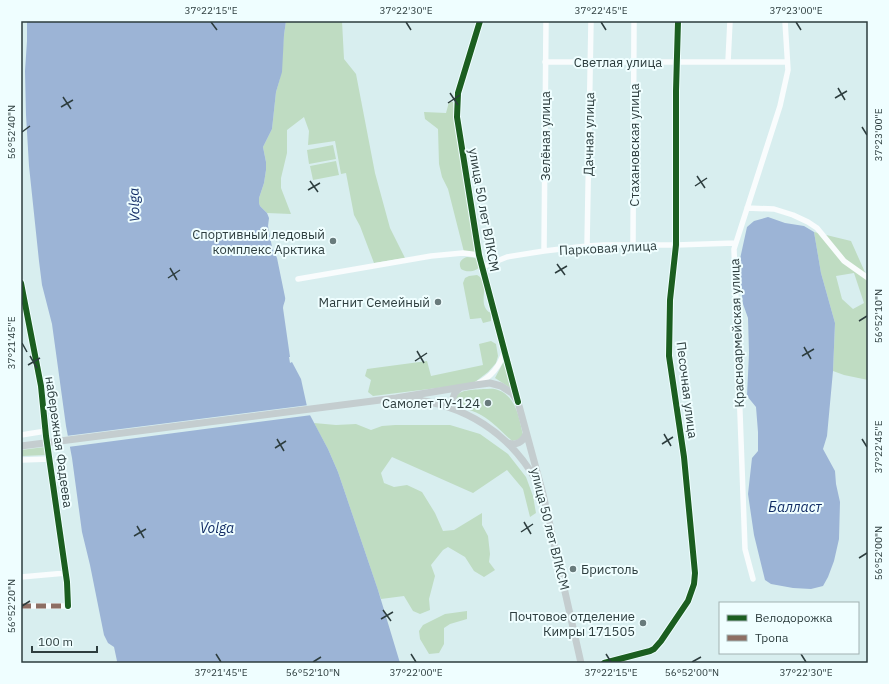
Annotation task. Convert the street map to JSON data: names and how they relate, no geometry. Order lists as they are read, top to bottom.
{
  "streets": {
    "main road": ["улица 50 лет ВЛКСМ"],
    "street": [
      "Светлая улица",
      "Дачная улица",
      "Зелёная улица",
      "Стахановская улица",
      "Парковая улица",
      "Красноармейская улица",
      "Песочная улица",
      "набережная Фадеева"
    ]
  },
  "crossings": [
    ["Светлая улица", "Дачная улица"],
    ["Светлая улица", "Зелёная улица"],
    ["Светлая улица", "Стахановская улица"],
    ["Светлая улица", "Красноармейская улица"],
    ["Светлая улица", "Песочная улица"],
    ["Дачная улица", "Парковая улица"],
    ["Зелёная улица", "Парковая улица"],
    ["Стахановская улица", "Парковая улица"],
    ["улица 50 лет ВЛКСМ", "Парковая улица"],
    ["Парковая улица", "Красноармейская улица"],
    ["Парковая улица", "Песочная улица"]
  ],
  "water": ["Volga", "Балласт"],
  "places": [
    "Спортивный ледовый комплекс Арктика",
    "Магнит Семейный",
    "Самолет ТУ-124",
    "Бристоль",
    "Почтовое отделение Кимры 171505"
  ],
  "legend": ["Велодорожка", "Тропа"],
  "scale_bar": "100 m",
  "coordinates": [
    "37°22'15\"E",
    "37°22'30\"E",
    "37°22'45\"E",
    "37°23'00\"E",
    "56°52'40\"N",
    "56°52'10\"N",
    "37°21'45\"E",
    "56°52'00\"N",
    "56°52'20\"N",
    "37°22'00\"E"
  ]
}
